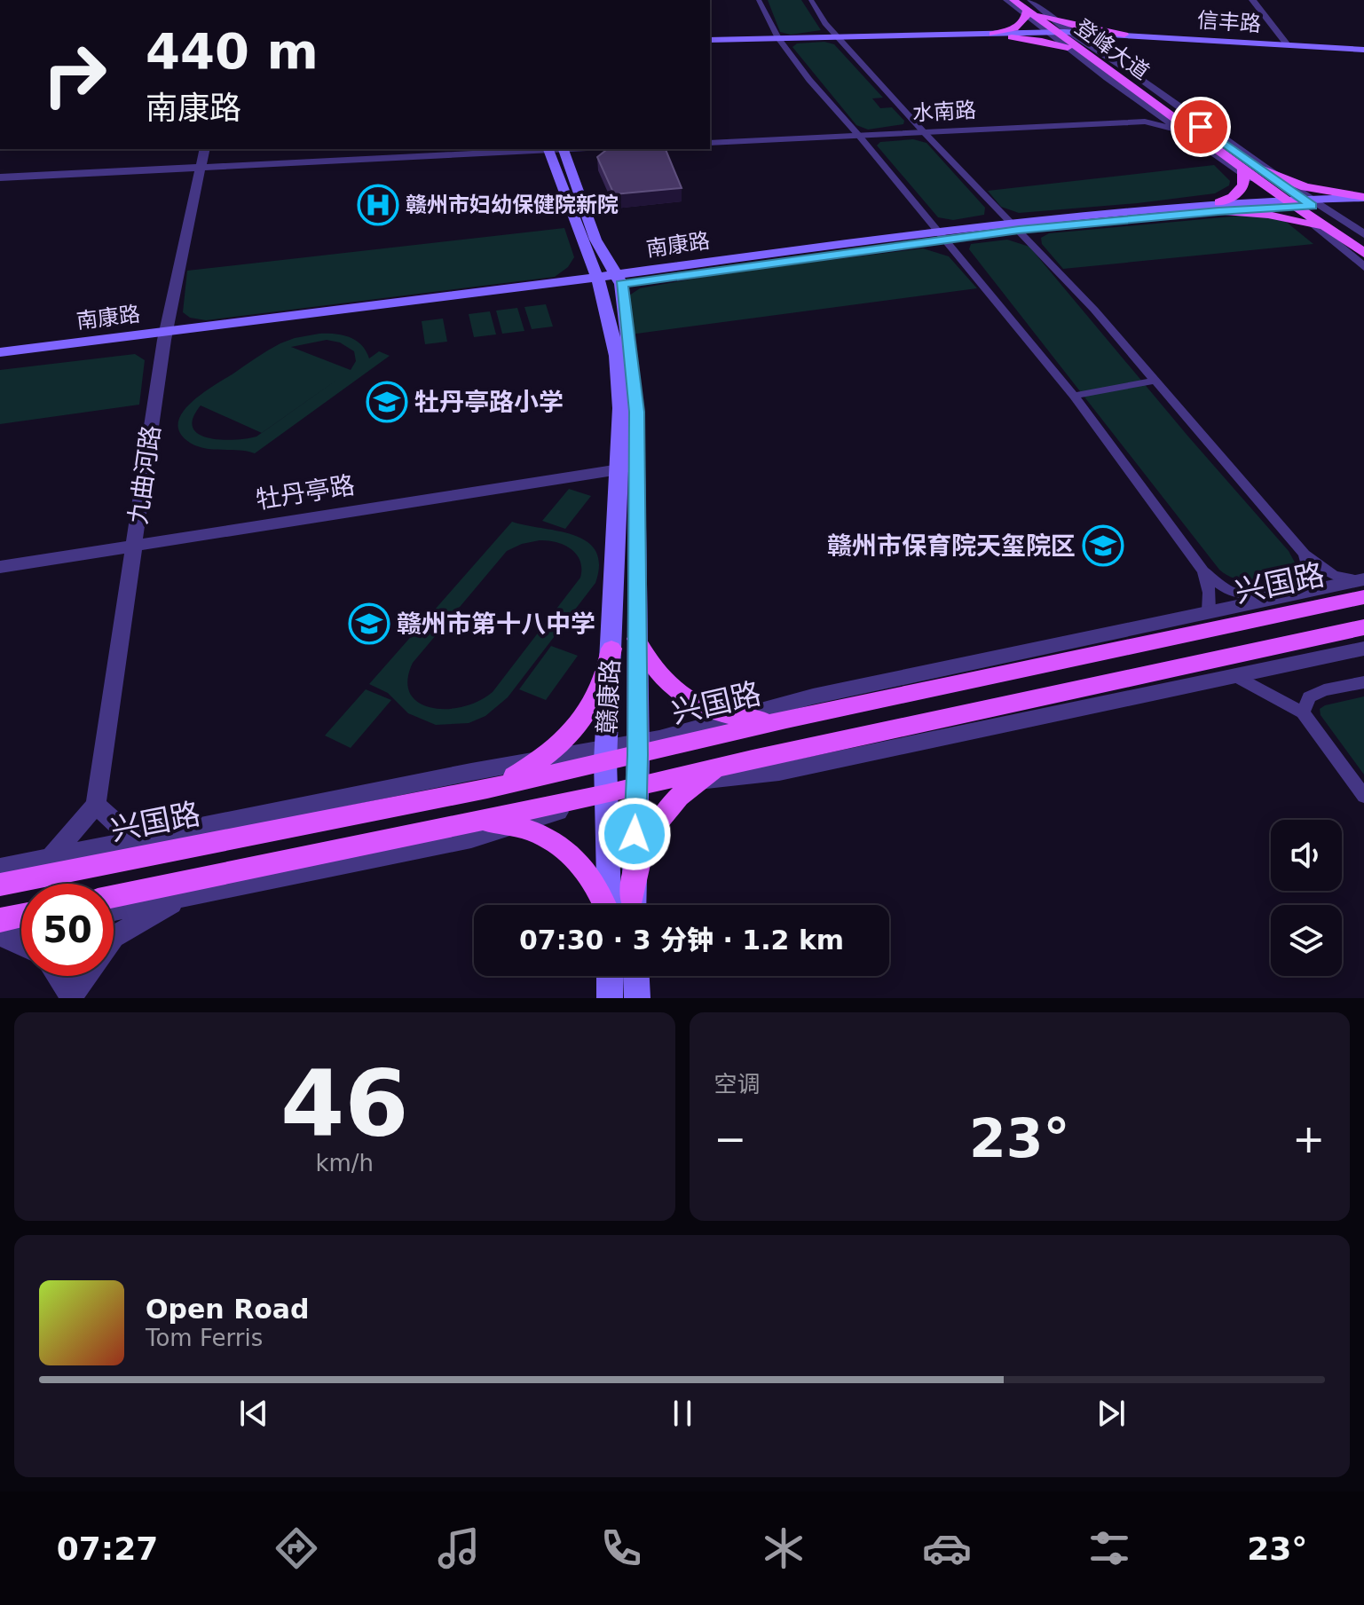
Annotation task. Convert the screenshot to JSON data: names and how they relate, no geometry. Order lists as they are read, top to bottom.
{
  "streets": {
    "main road": [
      "信丰路",
      "登峰大道",
      "南康路",
      "兴国路",
      "赣康路"
    ],
    "street": ["水南路", "九曲河路", "牡丹亭路"]
  },
  "crossings": [
    ["信丰路", "登峰大道"],
    ["登峰大道", "南康路"],
    ["南康路", "九曲河路"],
    ["南康路", "赣康路"],
    ["九曲河路", "牡丹亭路"],
    ["牡丹亭路", "赣康路"],
    ["兴国路", "赣康路"]
  ],
  "places": {
    "hospital": ["赣州市妇幼保健院新院"],
    "school or university": ["牡丹亭路小学", "赣州市保育院天玺院区", "赣州市第十八中学"]
  },
  "page": {
    "turn": ["440 m", "南康路"],
    "limit": "50",
    "trip": "07:30 · 3 分钟 · 1.2 km",
    "tile": [
      ["46", "km/h"],
      "空调"
    ],
    "heat": ["−", "23°", "+"],
    "song": ["Open Road", "Tom Ferris"],
    "tabs": ["07:27", "23°"]
  }
}
